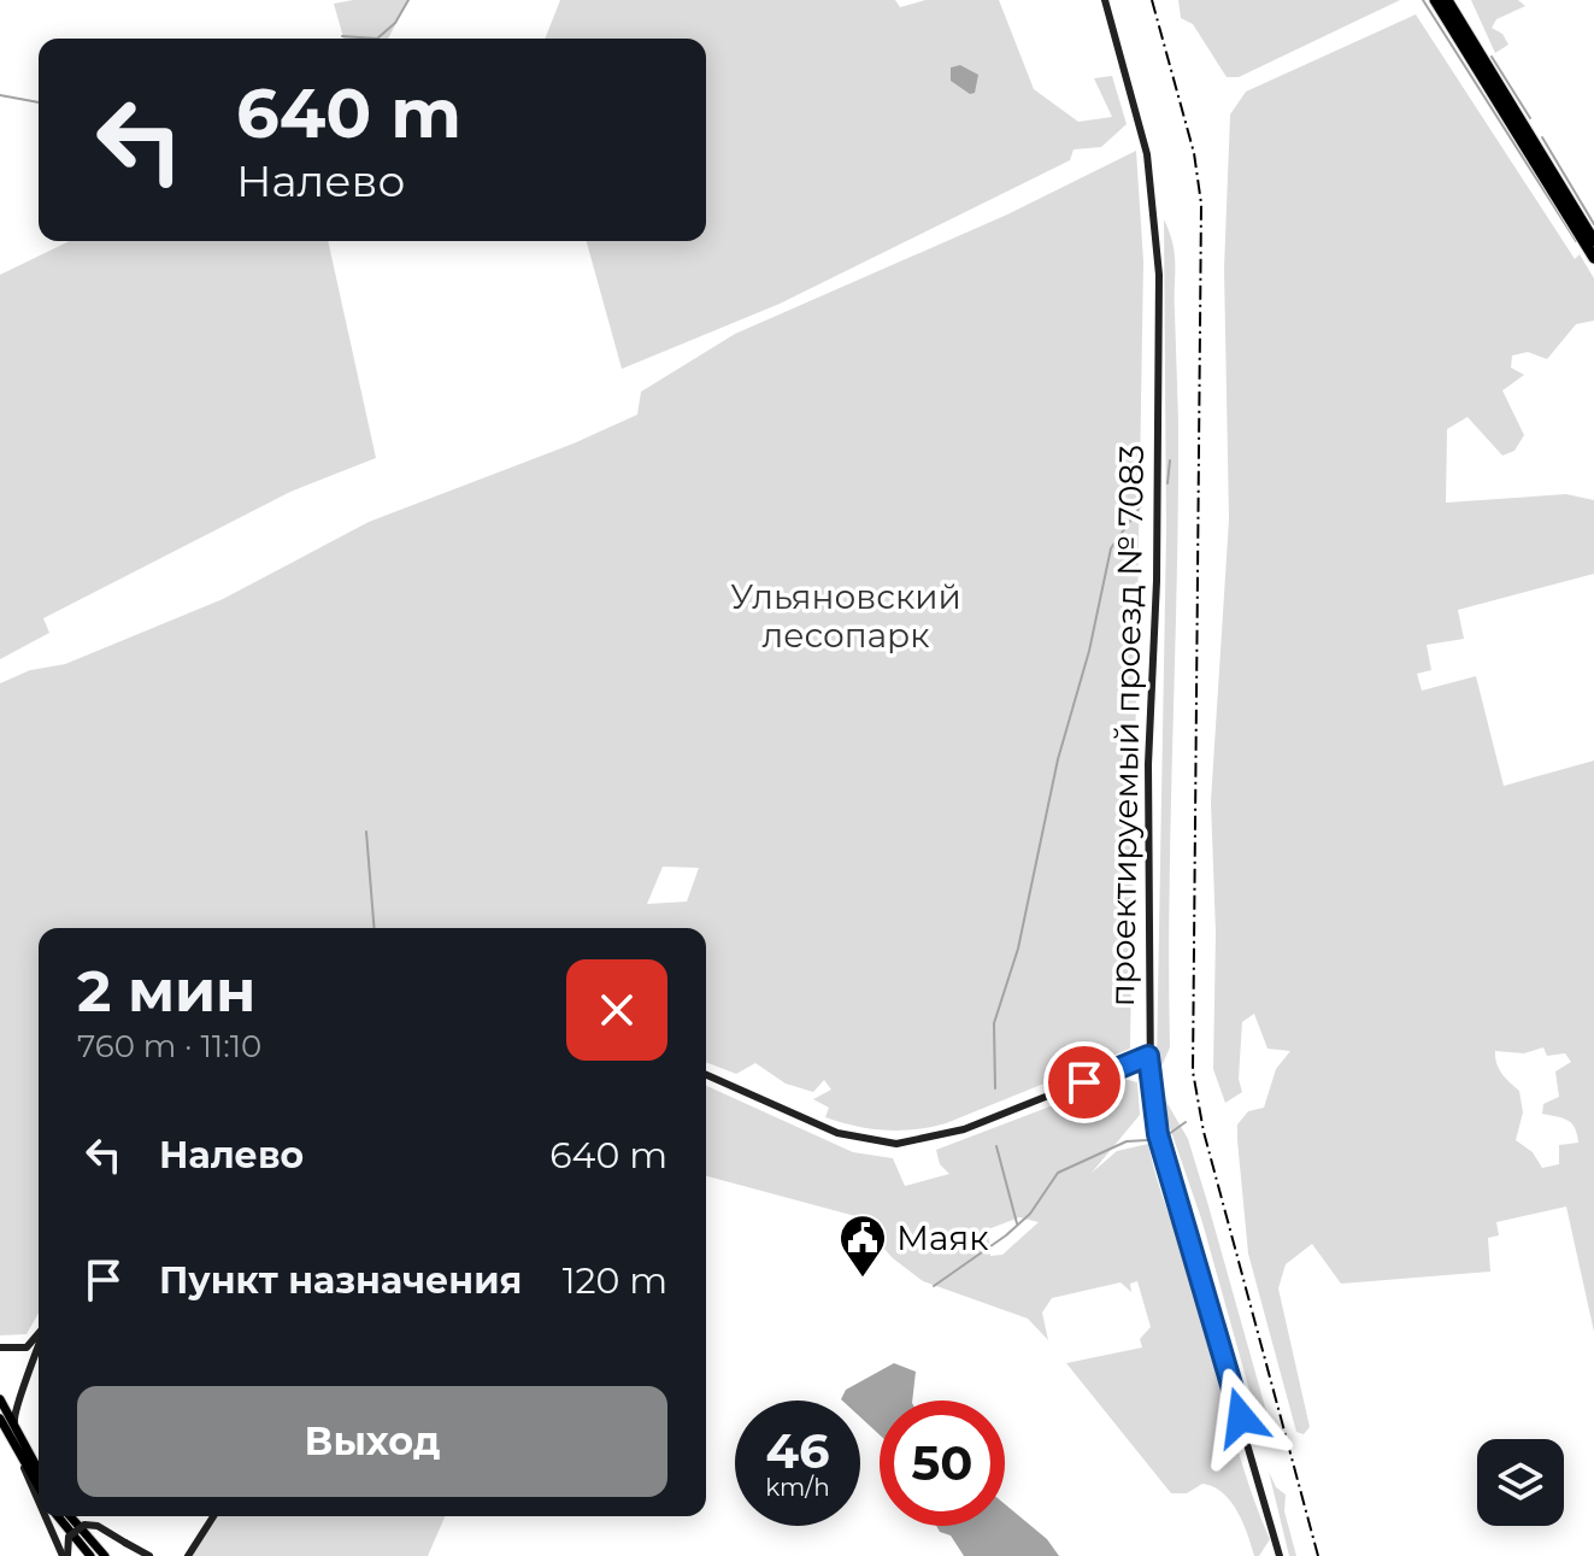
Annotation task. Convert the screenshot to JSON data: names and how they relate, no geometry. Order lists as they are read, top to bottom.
{
  "streets": {
    "main road": ["проектируемый проезд № 7083"]
  },
  "parks": ["Ульяновский лесопарк"],
  "places": {
    "public building": ["Маяк"]
  },
  "page": {
    "turn": ["640 m", "Налево"],
    "heading": ["2 мин", "760 m · 11:10"],
    "list": [
      {
        "name": "Налево",
        "value": "640 m"
      },
      {
        "name": "Пункт назначения",
        "value": "120 m"
      }
    ],
    "buttons": "Выход",
    "speed": "46 km/h",
    "limit": "50"
  }
}
